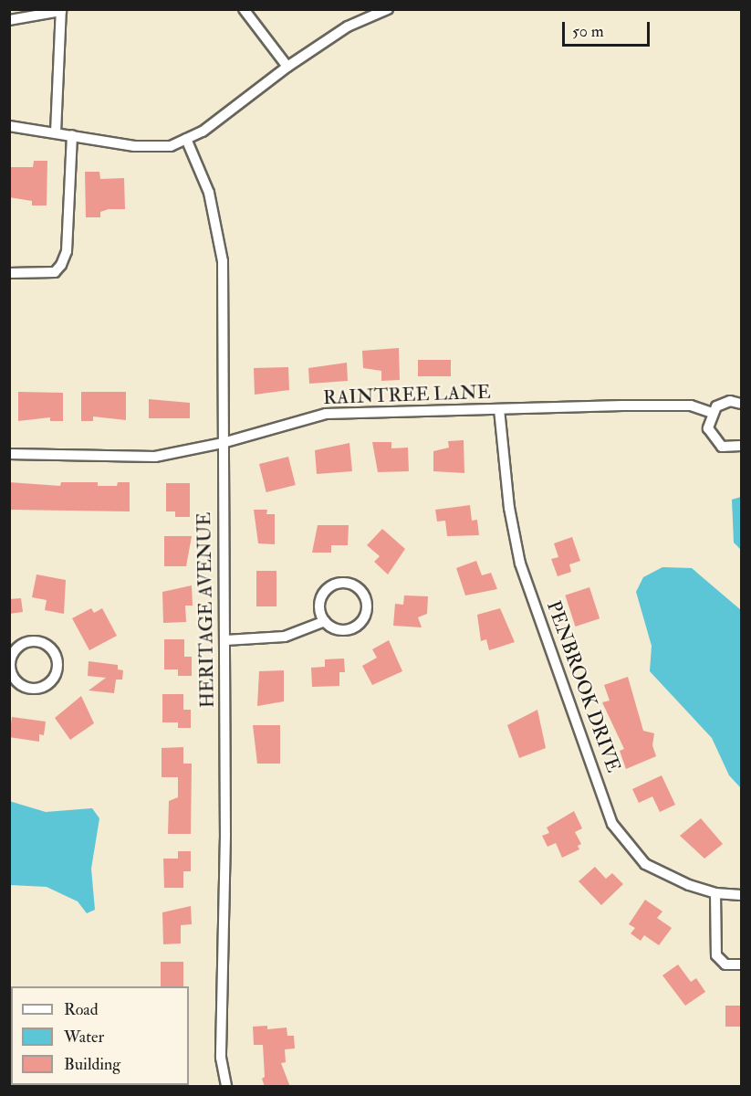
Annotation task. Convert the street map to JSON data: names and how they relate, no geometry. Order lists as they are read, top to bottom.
{
  "streets": {
    "street": ["RAINTREE LANE", "HERITAGE AVENUE", "PENBROOK DRIVE"]
  },
  "crossings": [
    ["RAINTREE LANE", "HERITAGE AVENUE"],
    ["RAINTREE LANE", "PENBROOK DRIVE"]
  ],
  "legend": ["Road", "Water", "Building"],
  "scale_bar": "50 m"
}
